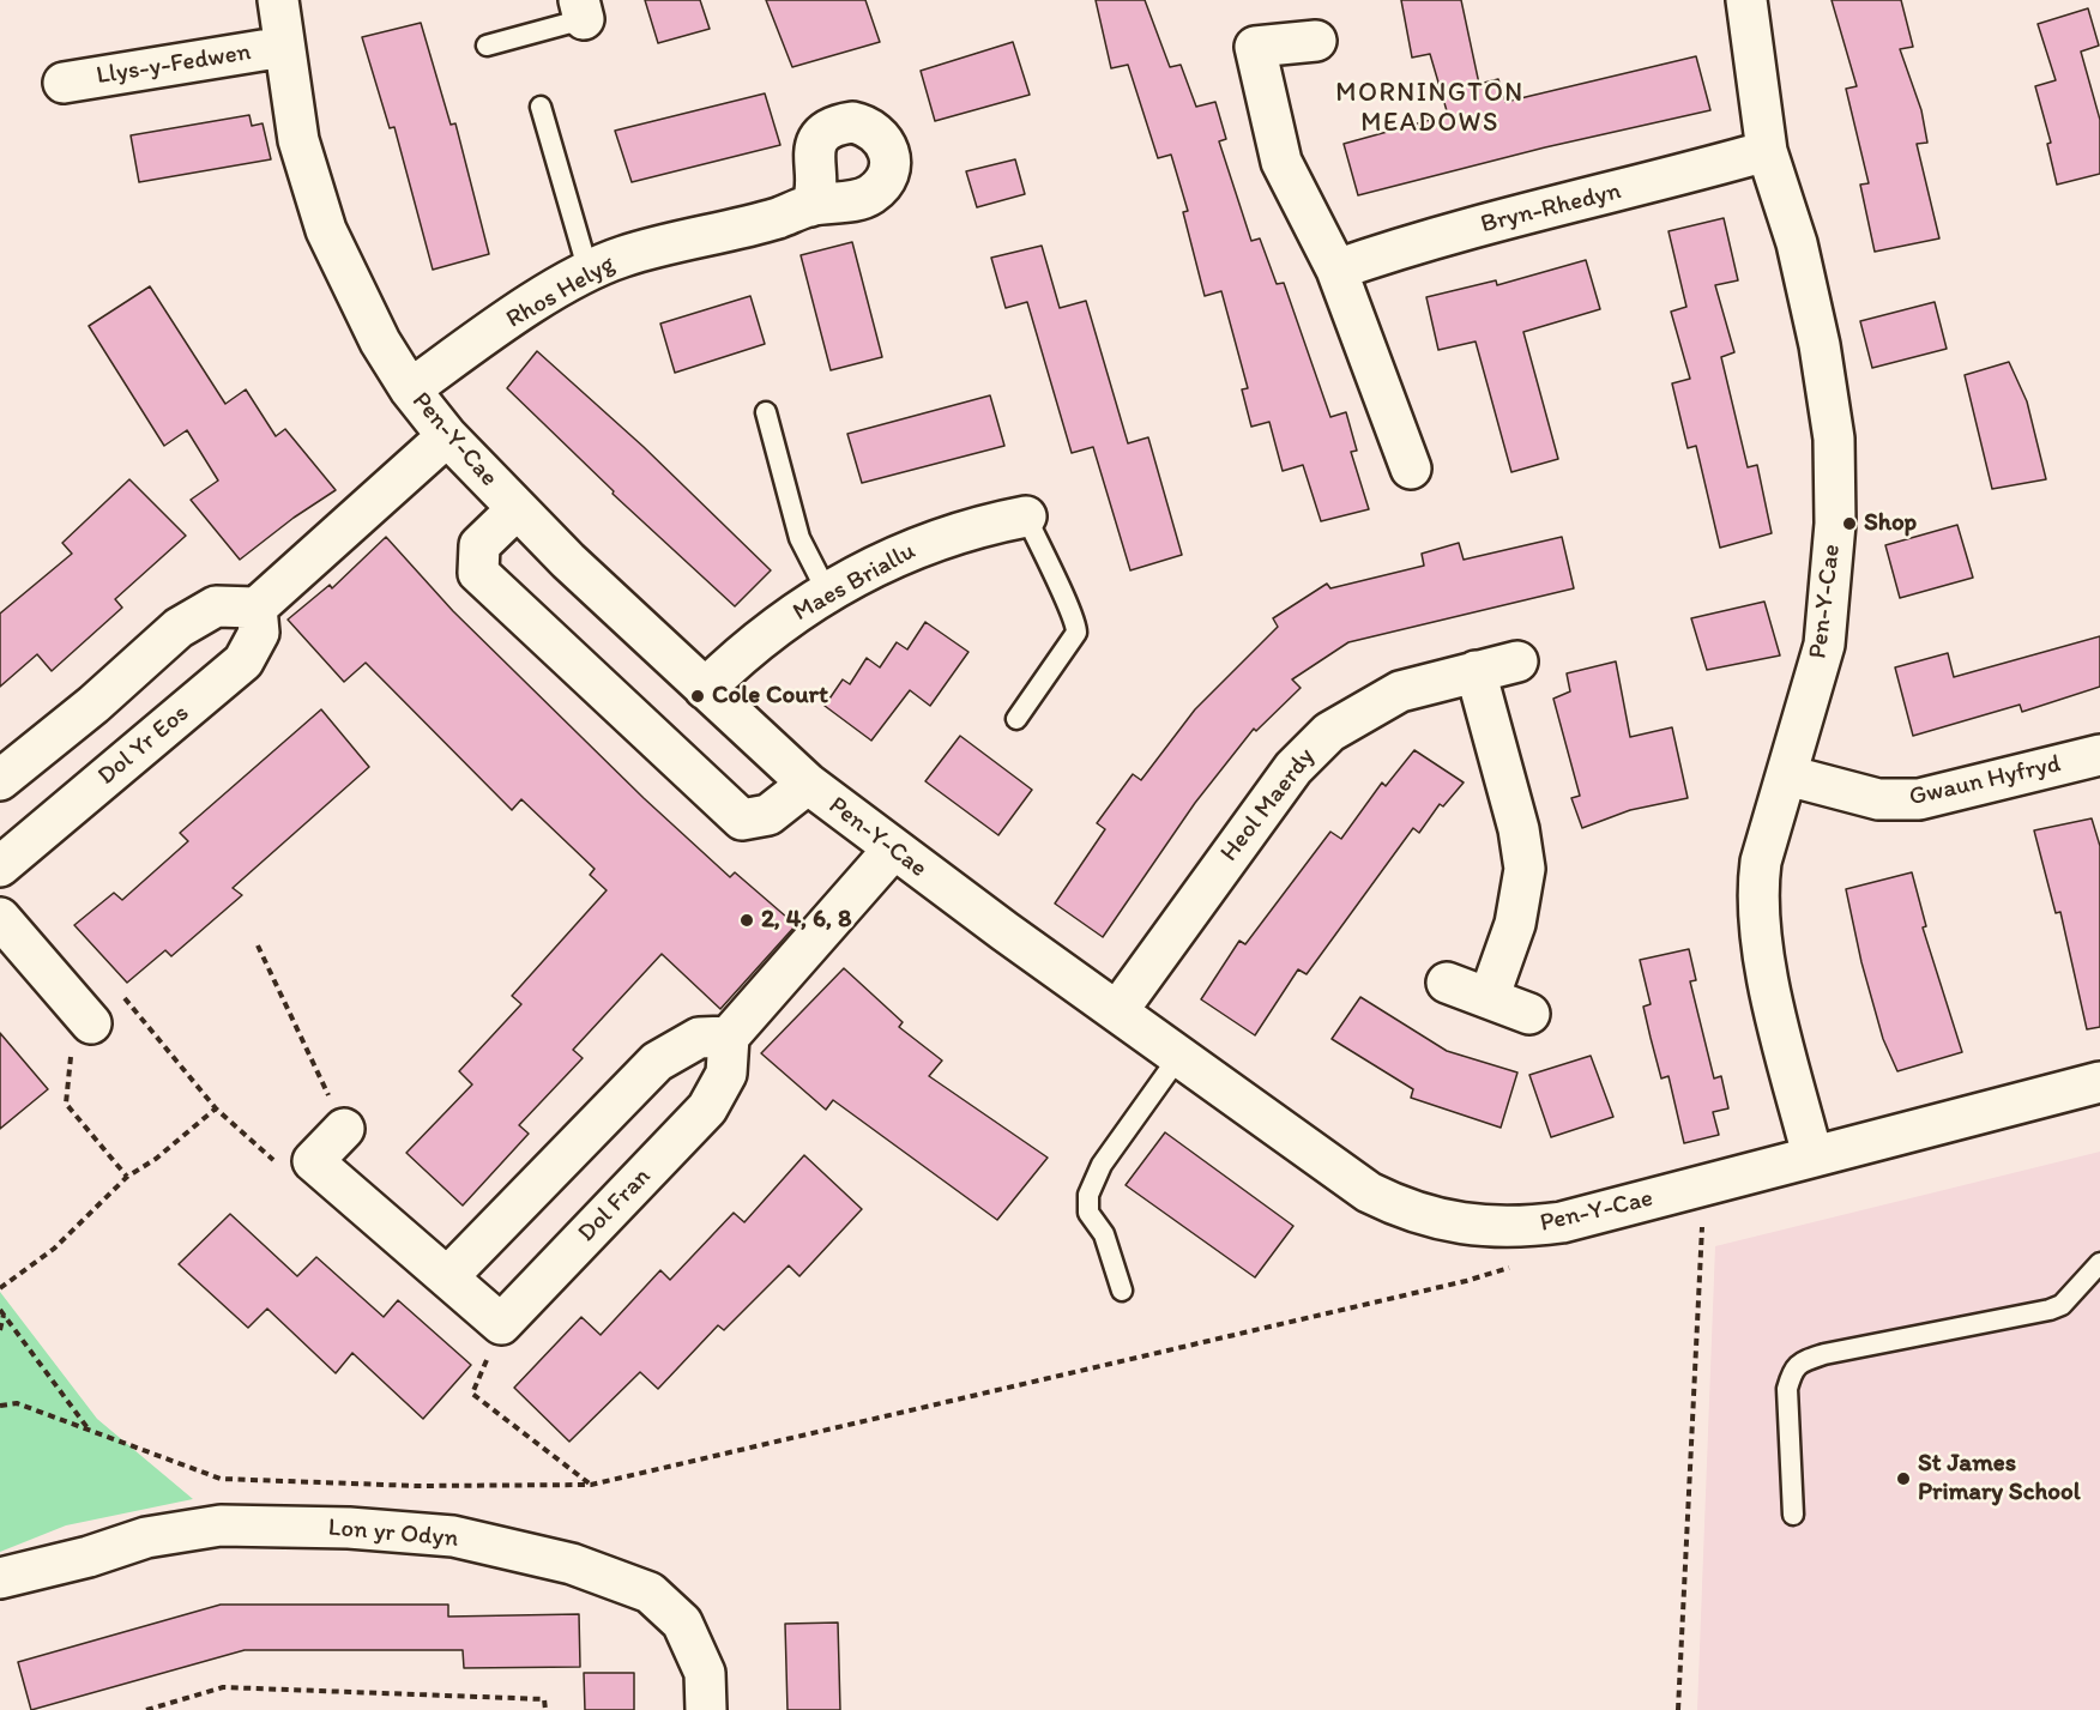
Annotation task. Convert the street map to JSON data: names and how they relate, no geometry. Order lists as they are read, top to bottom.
{
  "streets": {
    "street": [
      "Llys-y-Fedwen",
      "Bryn-Rhedyn",
      "Rhos Helyg",
      "Pen-Y-Cae",
      "Maes Briallu",
      "Dol Yr Eos",
      "Gwaun Hyfryd",
      "Heol Maerdy",
      "Dol Fran",
      "Lon yr Odyn"
    ]
  },
  "crossings": [
    ["Llys-y-Fedwen", "Pen-Y-Cae"],
    ["Bryn-Rhedyn", "Pen-Y-Cae"],
    ["Rhos Helyg", "Pen-Y-Cae"],
    ["Pen-Y-Cae", "Maes Briallu"],
    ["Pen-Y-Cae", "Gwaun Hyfryd"],
    ["Pen-Y-Cae", "Heol Maerdy"]
  ],
  "districts": ["MORNINGTON MEADOWS"],
  "places": [
    "Shop",
    "Cole Court",
    "2, 4, 6, 8",
    "St James Primary School"
  ]
}
